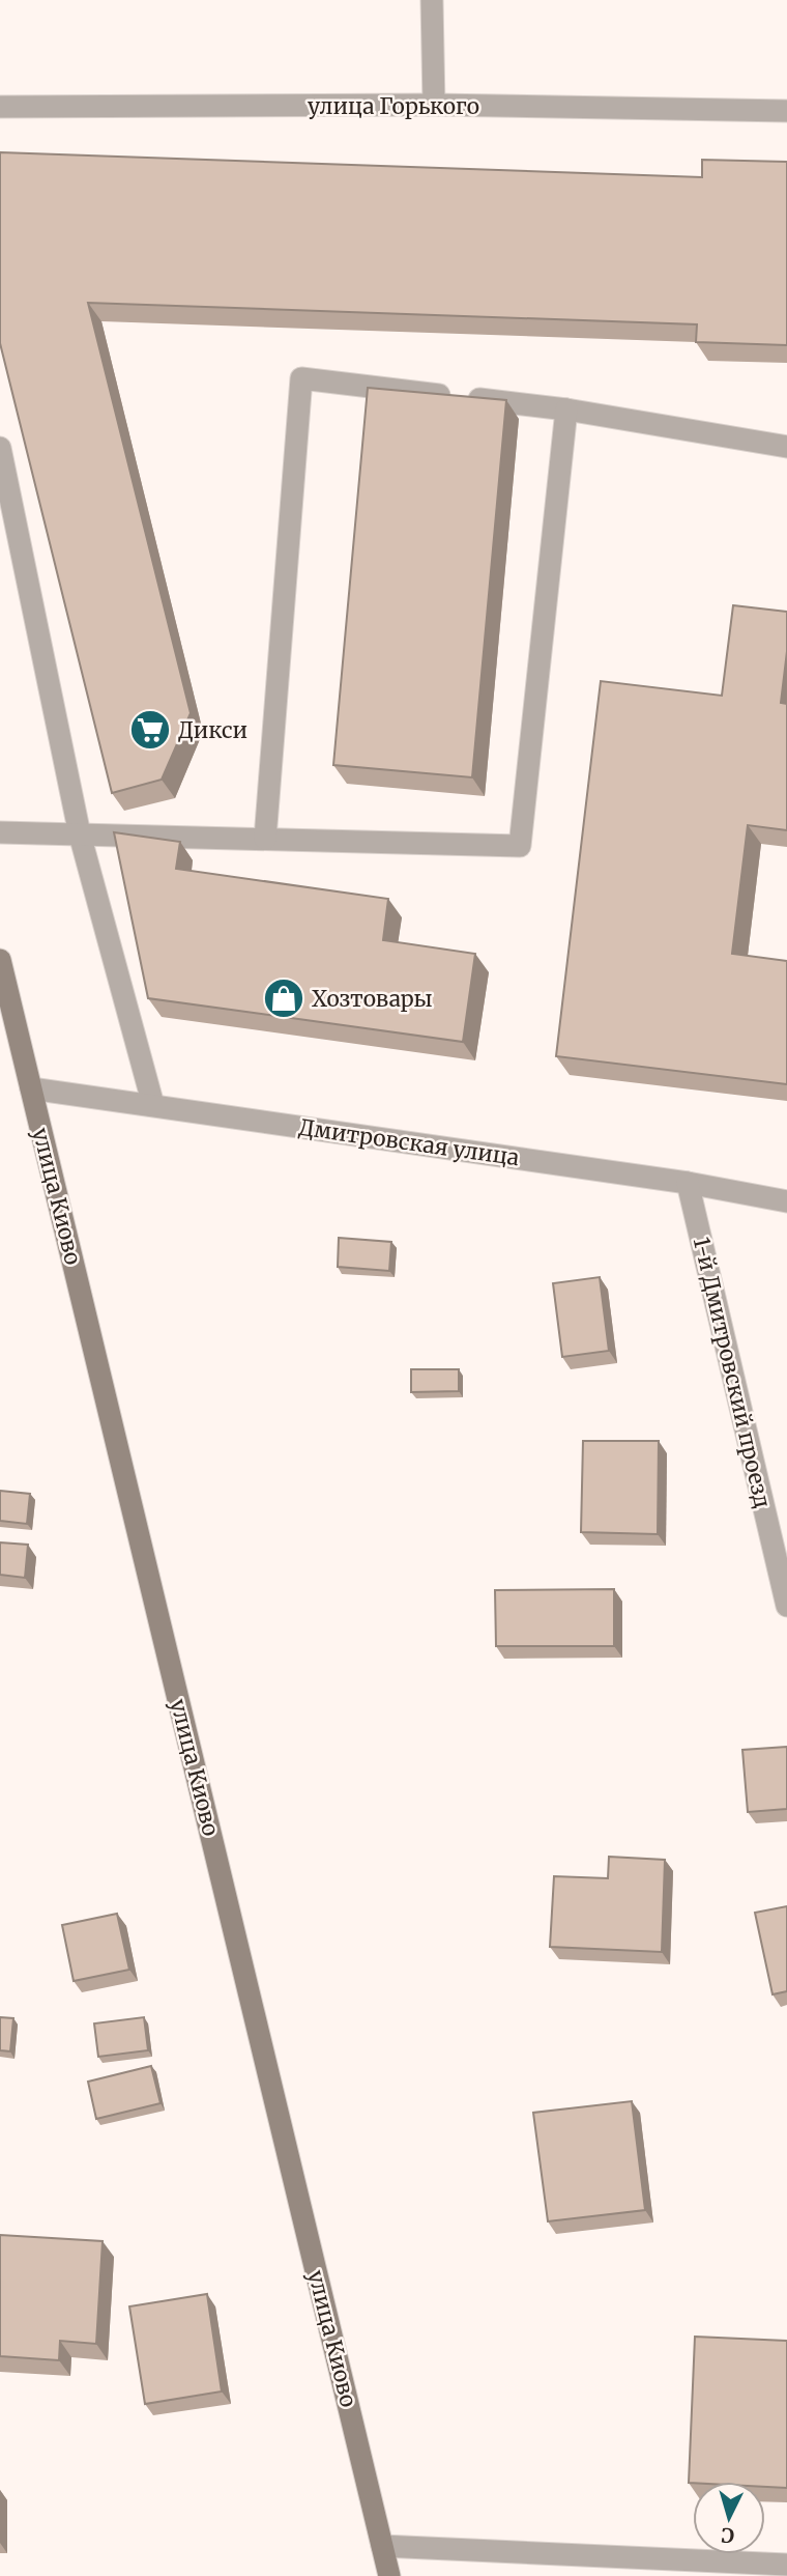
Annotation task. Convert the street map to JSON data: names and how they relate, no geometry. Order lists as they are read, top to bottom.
{
  "streets": {
    "main road": ["улица Киово"],
    "street": ["улица Горького", "Дмитровская улица", "1-й Дмитровский проезд"]
  },
  "crossings": [
    ["Дмитровская улица", "улица Киово"],
    ["Дмитровская улица", "1-й Дмитровский проезд"]
  ],
  "places": {
    "supermarket": ["Дикси"],
    "shop": ["Хозтовары"]
  },
  "north": "bottom"
}
